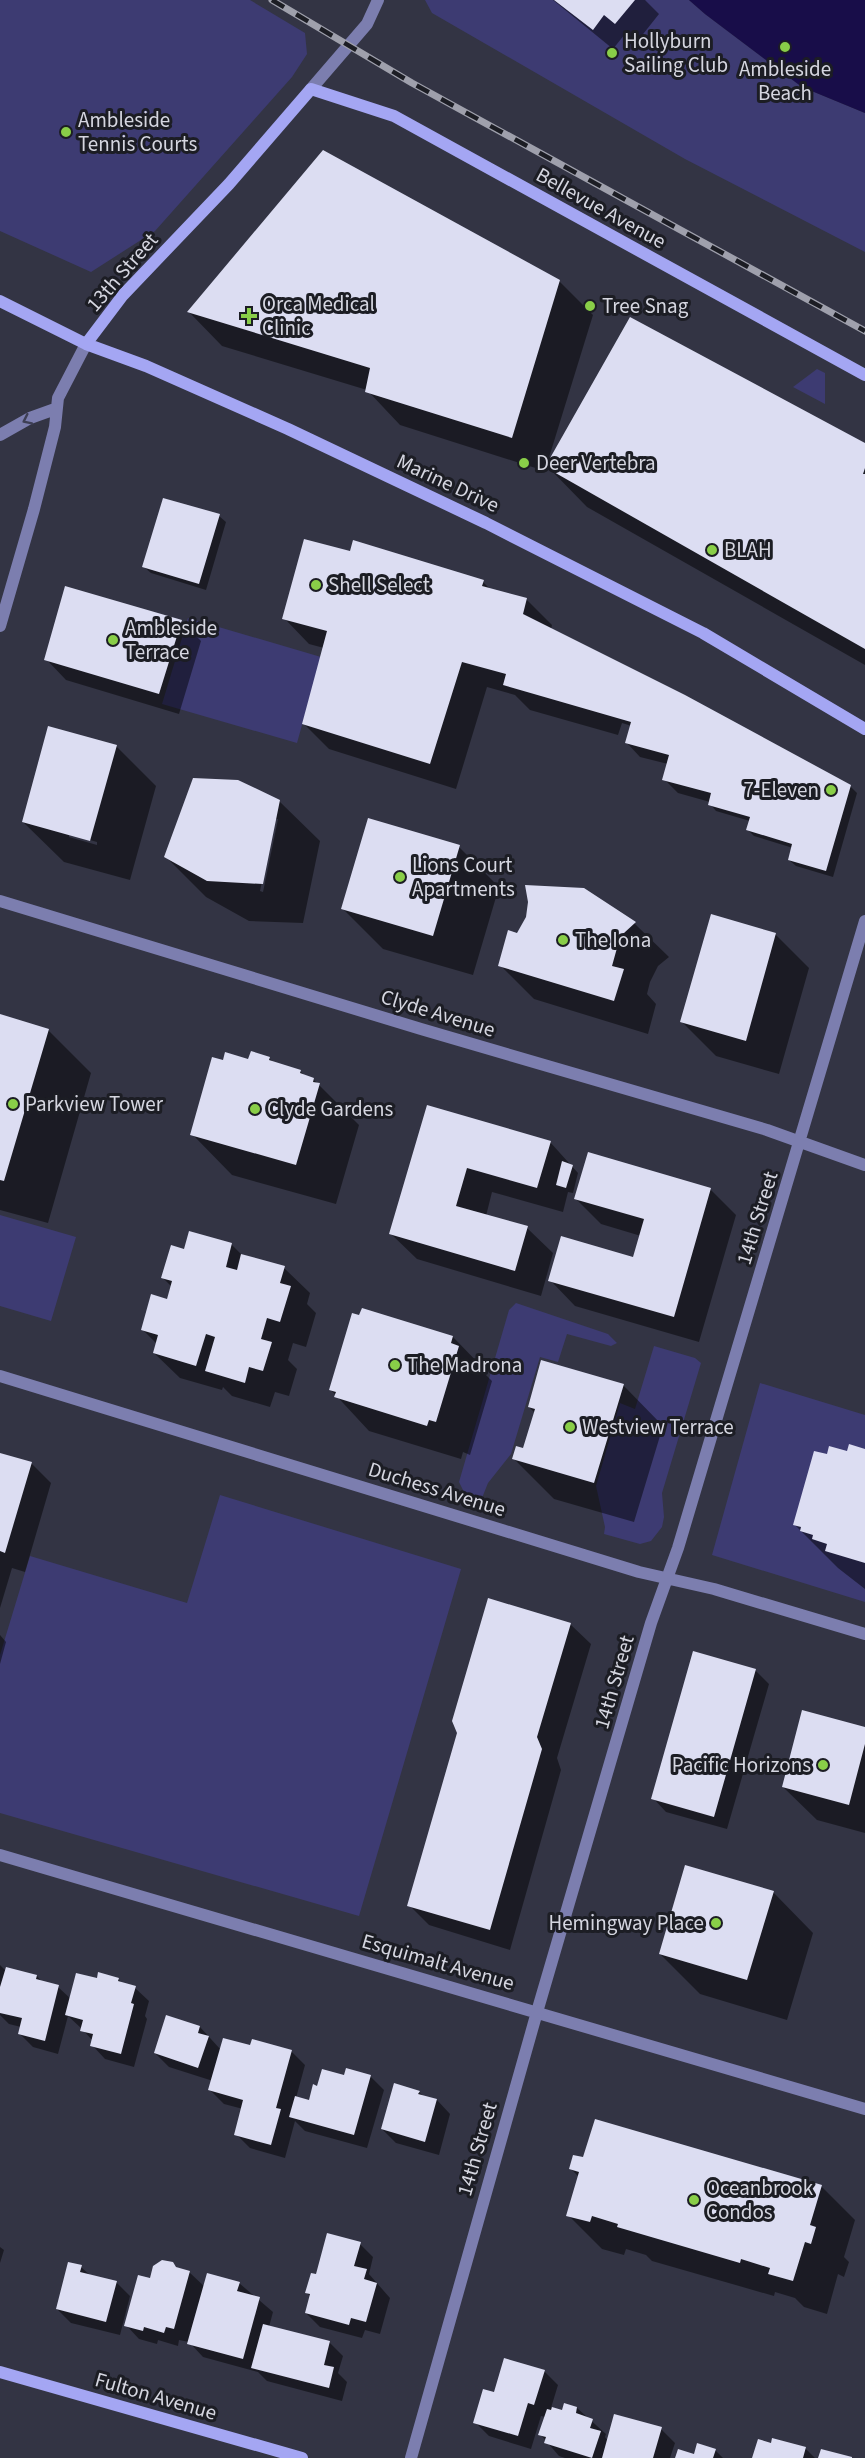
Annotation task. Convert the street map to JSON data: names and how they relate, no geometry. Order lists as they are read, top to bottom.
{
  "streets": {
    "street": [
      "Bellevue Avenue",
      "13th Street",
      "Marine Drive",
      "Clyde Avenue",
      "14th Street",
      "Duchess Avenue",
      "Esquimalt Avenue",
      "Fulton Avenue"
    ]
  },
  "crossings": [
    ["Bellevue Avenue", "13th Street"],
    ["13th Street", "Marine Drive"],
    ["Clyde Avenue", "14th Street"],
    ["14th Street", "Duchess Avenue"],
    ["14th Street", "Esquimalt Avenue"]
  ],
  "places": {
    "other": [
      "Ambleside Beach",
      "Hollyburn Sailing Club",
      "Ambleside Tennis Courts",
      "Tree Snag",
      "Deer Vertebra",
      "BLAH",
      "Shell Select",
      "Ambleside Terrace",
      "7-Eleven",
      "Lions Court Apartments",
      "The Iona",
      "Parkview Tower",
      "Clyde Gardens",
      "The Madrona",
      "Westview Terrace",
      "Pacific Horizons",
      "Hemingway Place",
      "Oceanbrook Condos"
    ],
    "health": ["Orca Medical Clinic"]
  }
}
